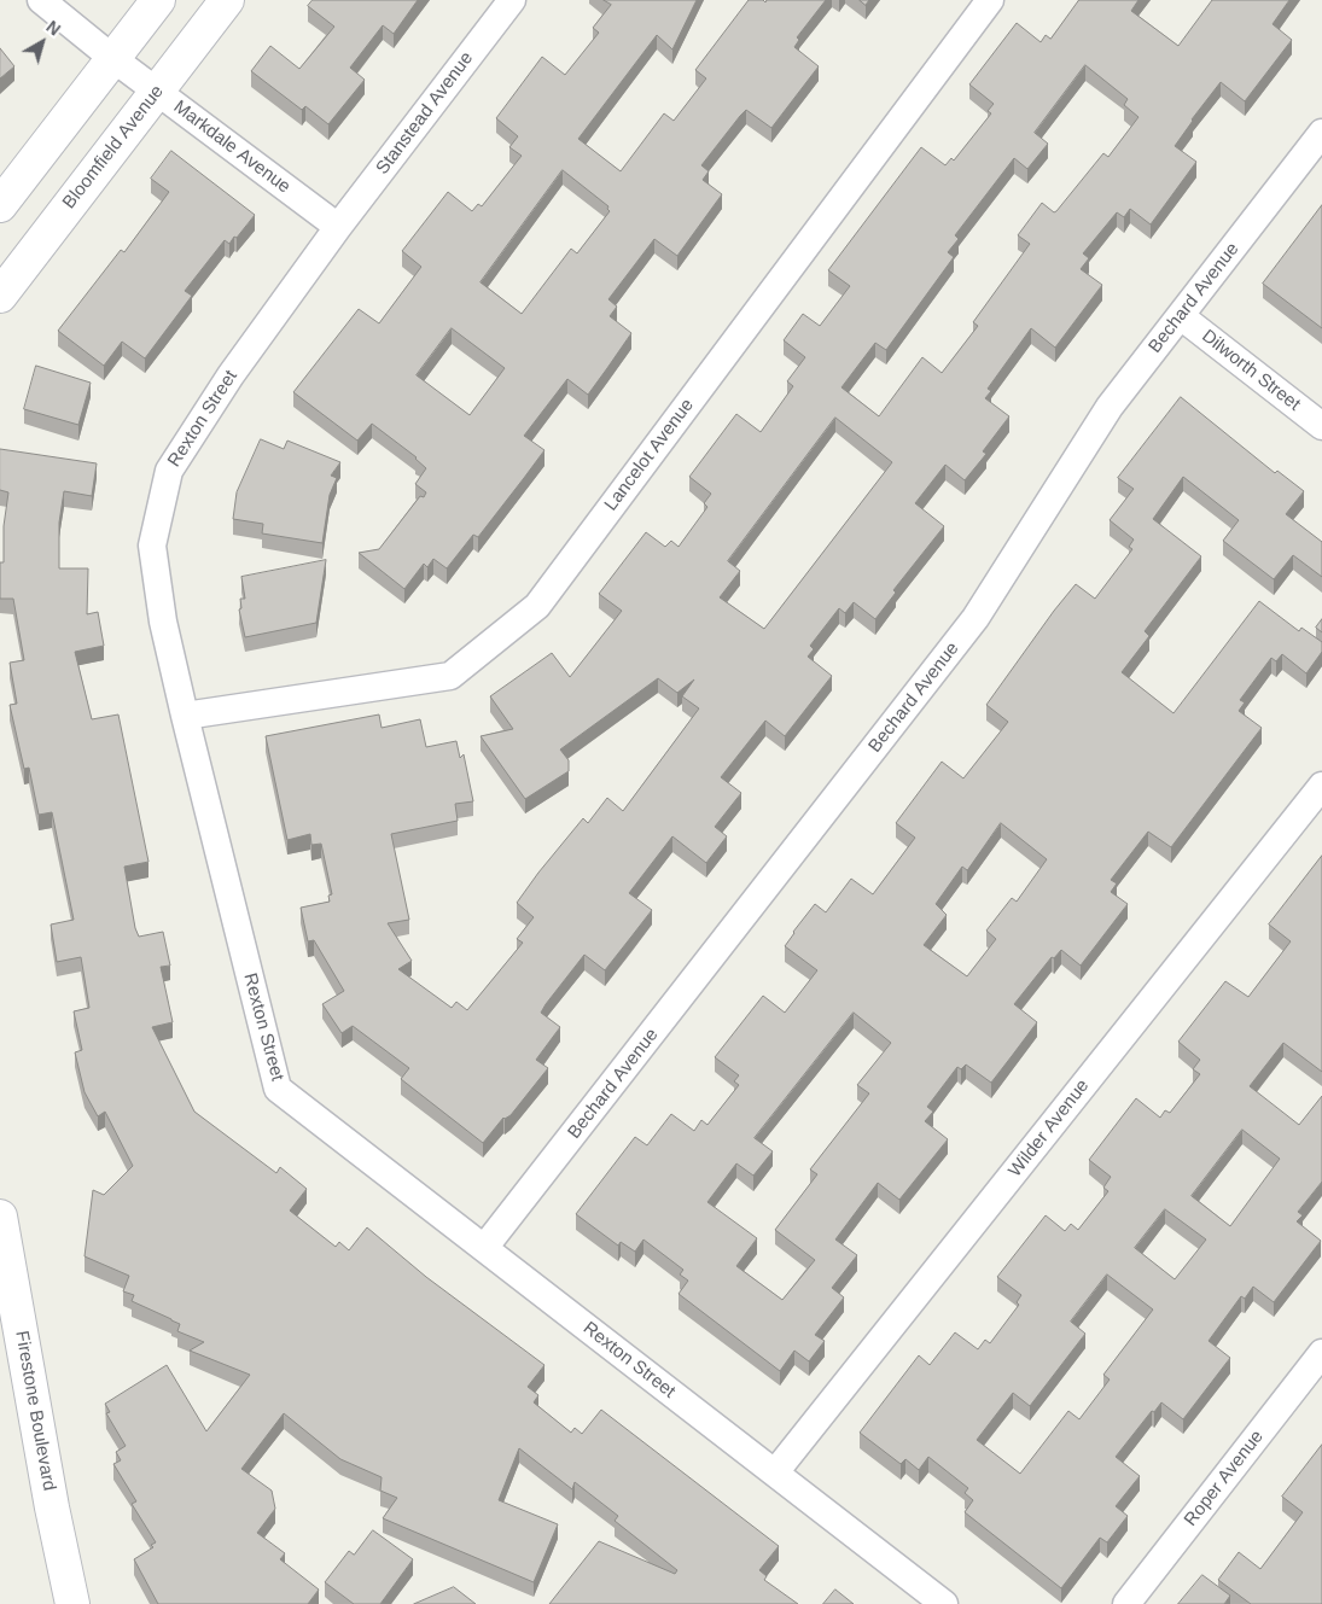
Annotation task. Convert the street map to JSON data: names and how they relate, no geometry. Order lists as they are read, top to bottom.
{
  "streets": {
    "main road": ["Bloomfield Avenue", "Firestone Boulevard"],
    "street": [
      "Stanstead Avenue",
      "Markdale Avenue",
      "Bechard Avenue",
      "Dilworth Street",
      "Rexton Street",
      "Lancelot Avenue",
      "Wilder Avenue",
      "Roper Avenue"
    ]
  },
  "crossings": [
    ["Stanstead Avenue", "Markdale Avenue"],
    ["Stanstead Avenue", "Rexton Street"],
    ["Bloomfield Avenue", "Markdale Avenue"],
    ["Markdale Avenue", "Rexton Street"],
    ["Bechard Avenue", "Dilworth Street"],
    ["Bechard Avenue", "Rexton Street"],
    ["Rexton Street", "Lancelot Avenue"],
    ["Rexton Street", "Wilder Avenue"]
  ],
  "north": "top right"
}
